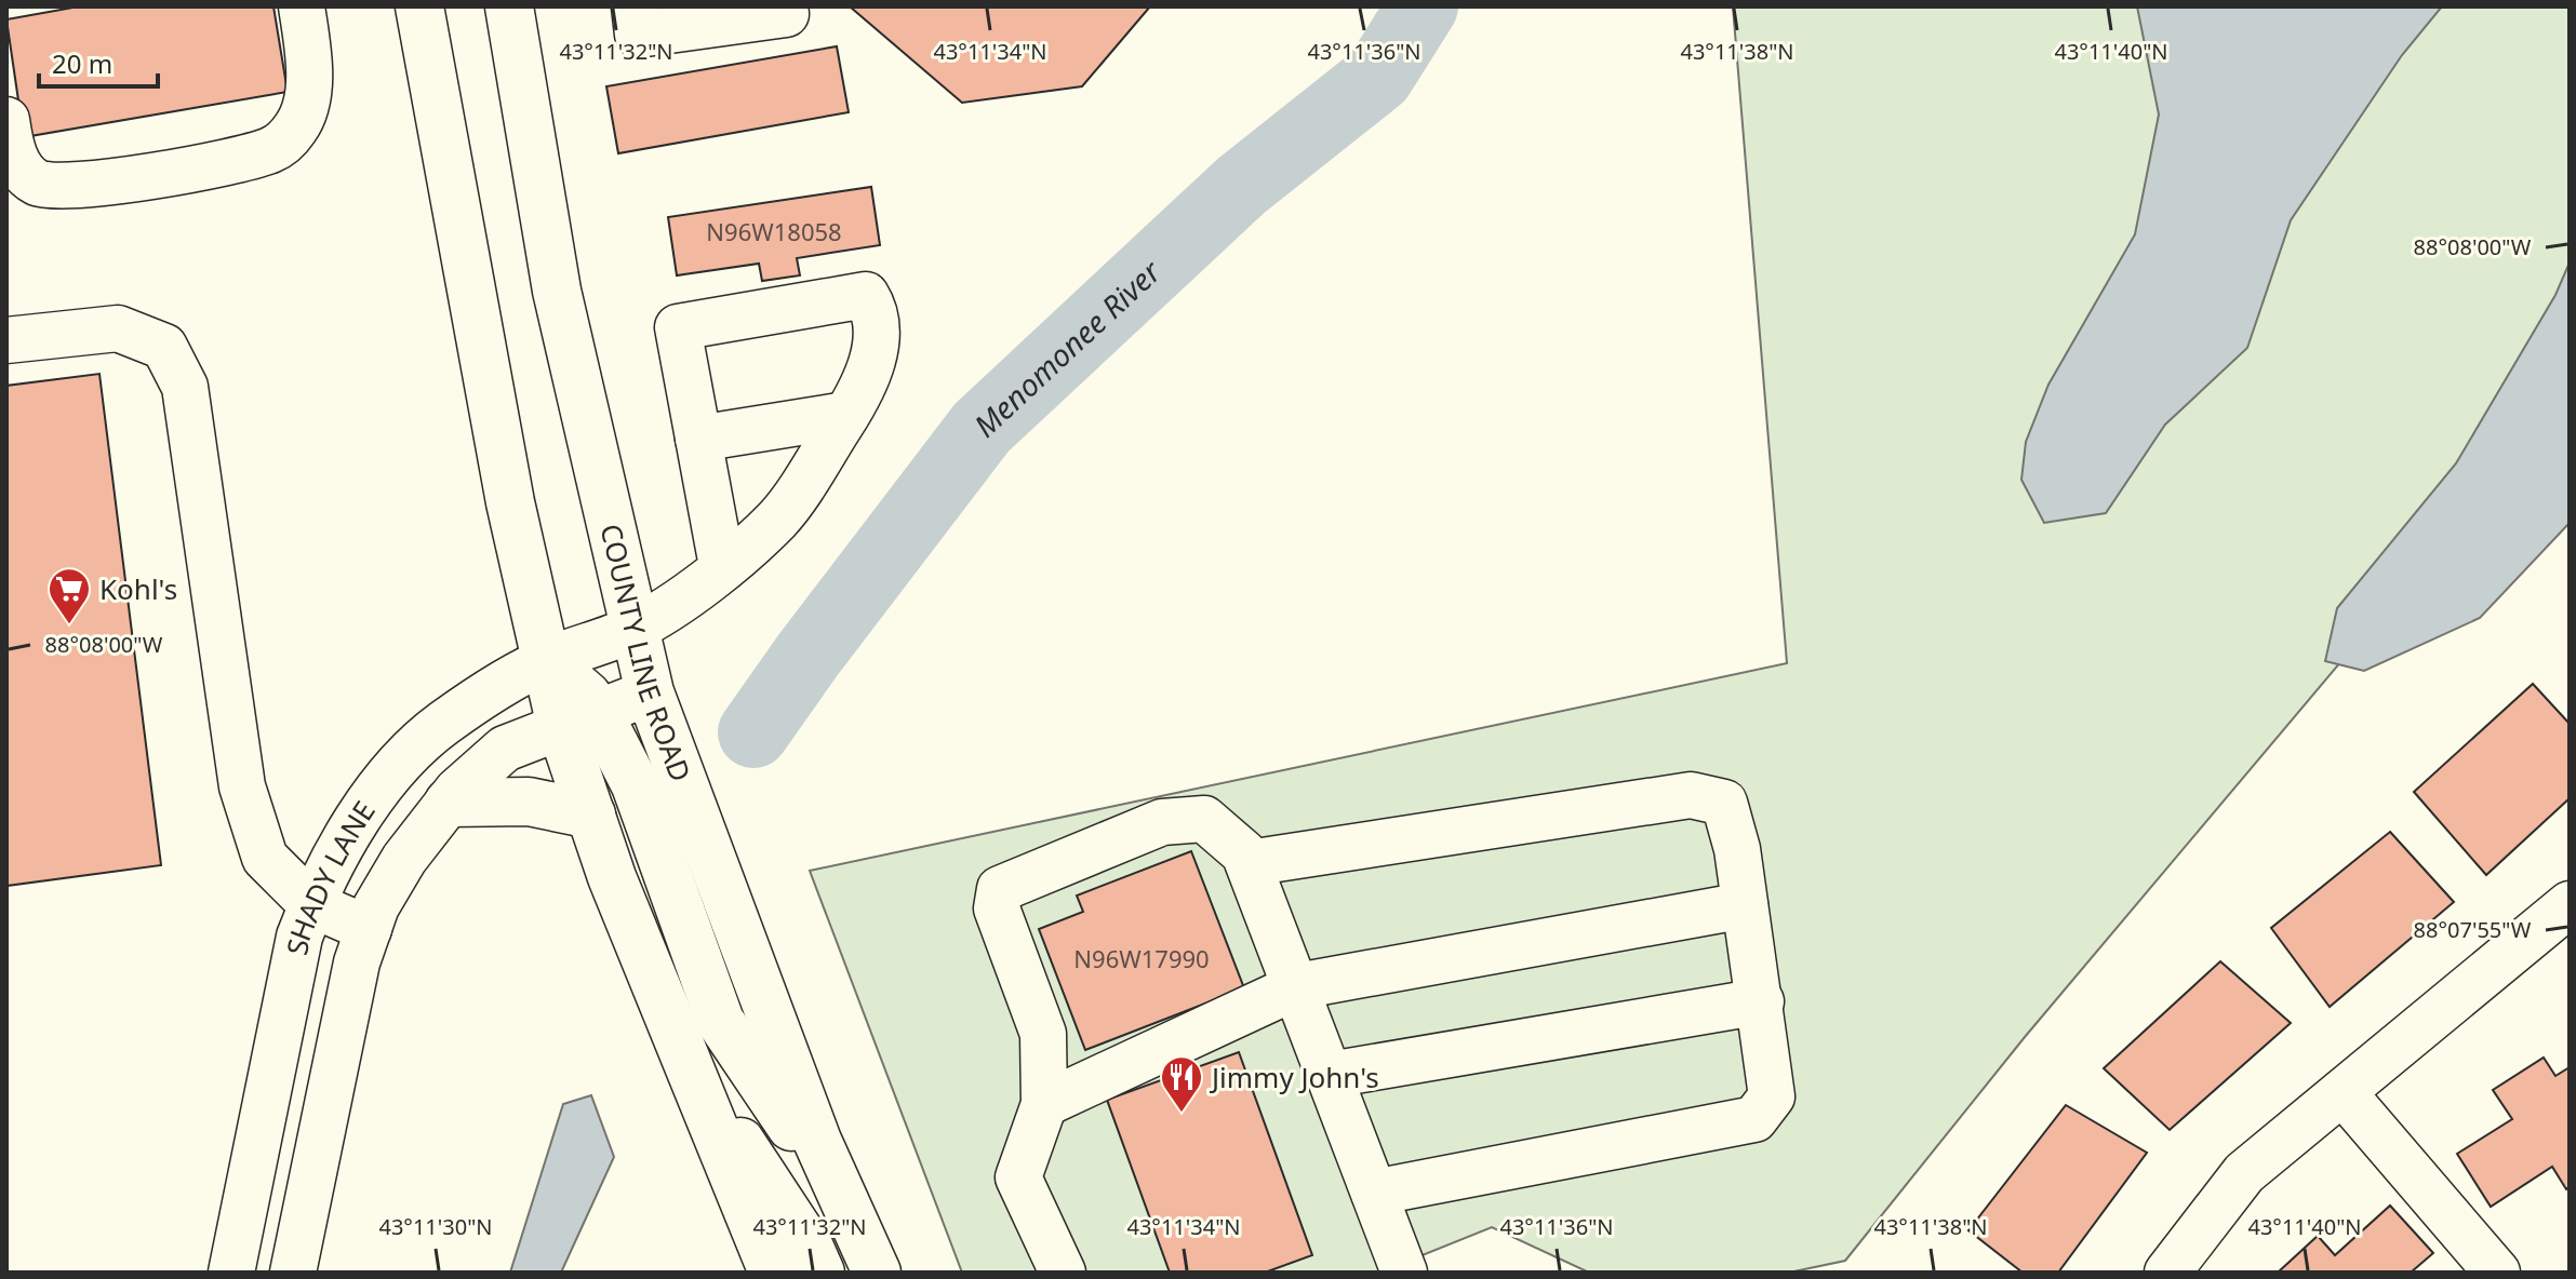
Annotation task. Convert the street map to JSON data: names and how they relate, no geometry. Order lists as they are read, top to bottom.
{
  "streets": {
    "main road": ["COUNTY LINE ROAD"],
    "street": ["SHADY LANE"]
  },
  "crossings": [
    ["COUNTY LINE ROAD", "SHADY LANE"]
  ],
  "water": ["Menomonee River"],
  "places": {
    "supermarket": ["Kohl's"],
    "restaurant": ["Jimmy John's"]
  },
  "house_numbers": ["N96W18058", "N96W17990"],
  "scale_bar": "20 m",
  "coordinates": [
    "43°11'32\"N",
    "43°11'34\"N",
    "43°11'36\"N",
    "43°11'38\"N",
    "43°11'40\"N",
    "88°08'00\"W",
    "88°07'55\"W",
    "43°11'30\"N"
  ]
}
